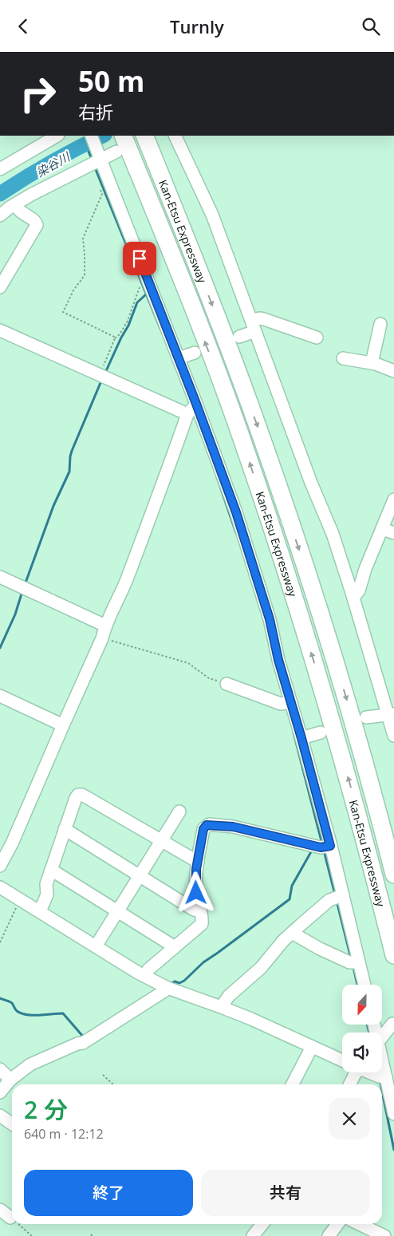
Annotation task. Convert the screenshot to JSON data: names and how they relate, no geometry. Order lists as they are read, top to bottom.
{
  "streets": {
    "highway": ["Kan-Etsu Expressway"]
  },
  "water": ["染谷川"],
  "north": "bottom",
  "page": {
    "header": "Turnly",
    "turn": ["50 m", "右折"],
    "heading": ["2 分", "640 m · 12:12"],
    "buttons": ["終了", "共有"]
  }
}
